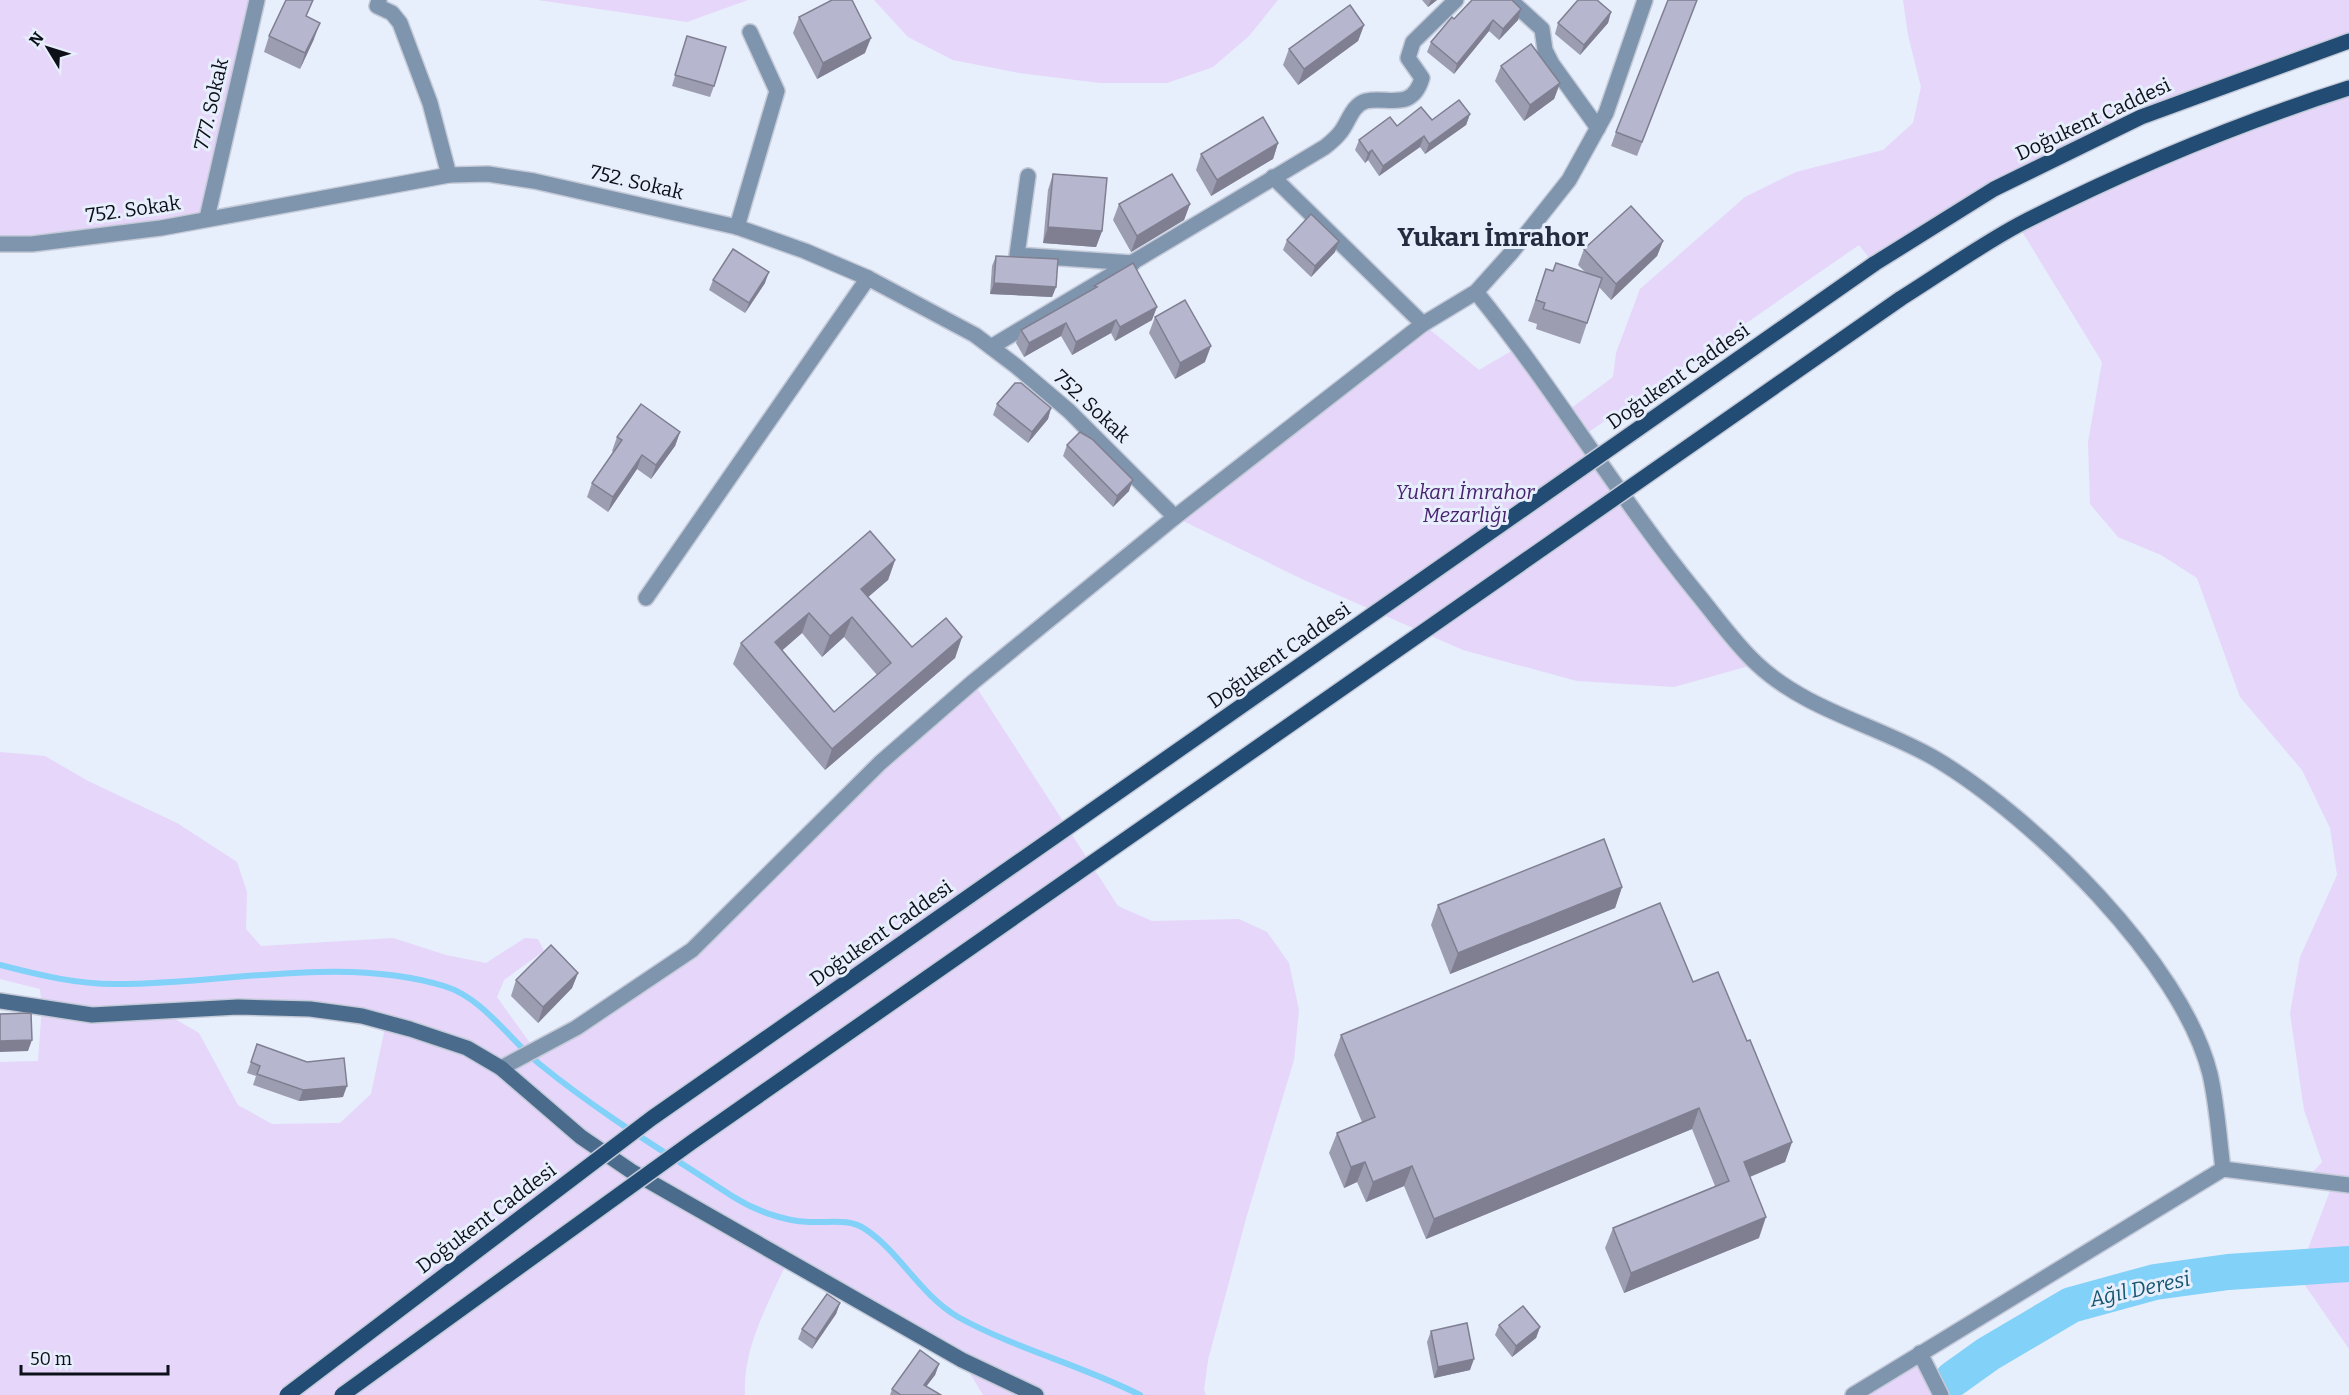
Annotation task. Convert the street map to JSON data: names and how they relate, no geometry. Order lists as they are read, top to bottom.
{
  "streets": {
    "main road": ["Doğukent Caddesi"],
    "street": ["777. Sokak", "752. Sokak"]
  },
  "crossings": [
    ["777. Sokak", "752. Sokak"]
  ],
  "districts": ["Yukarı İmrahor"],
  "water": ["Ağıl Deresi"],
  "parks": ["Yukarı İmrahor Mezarlığı"],
  "scale_bar": "50 m",
  "north": "top left"
}
